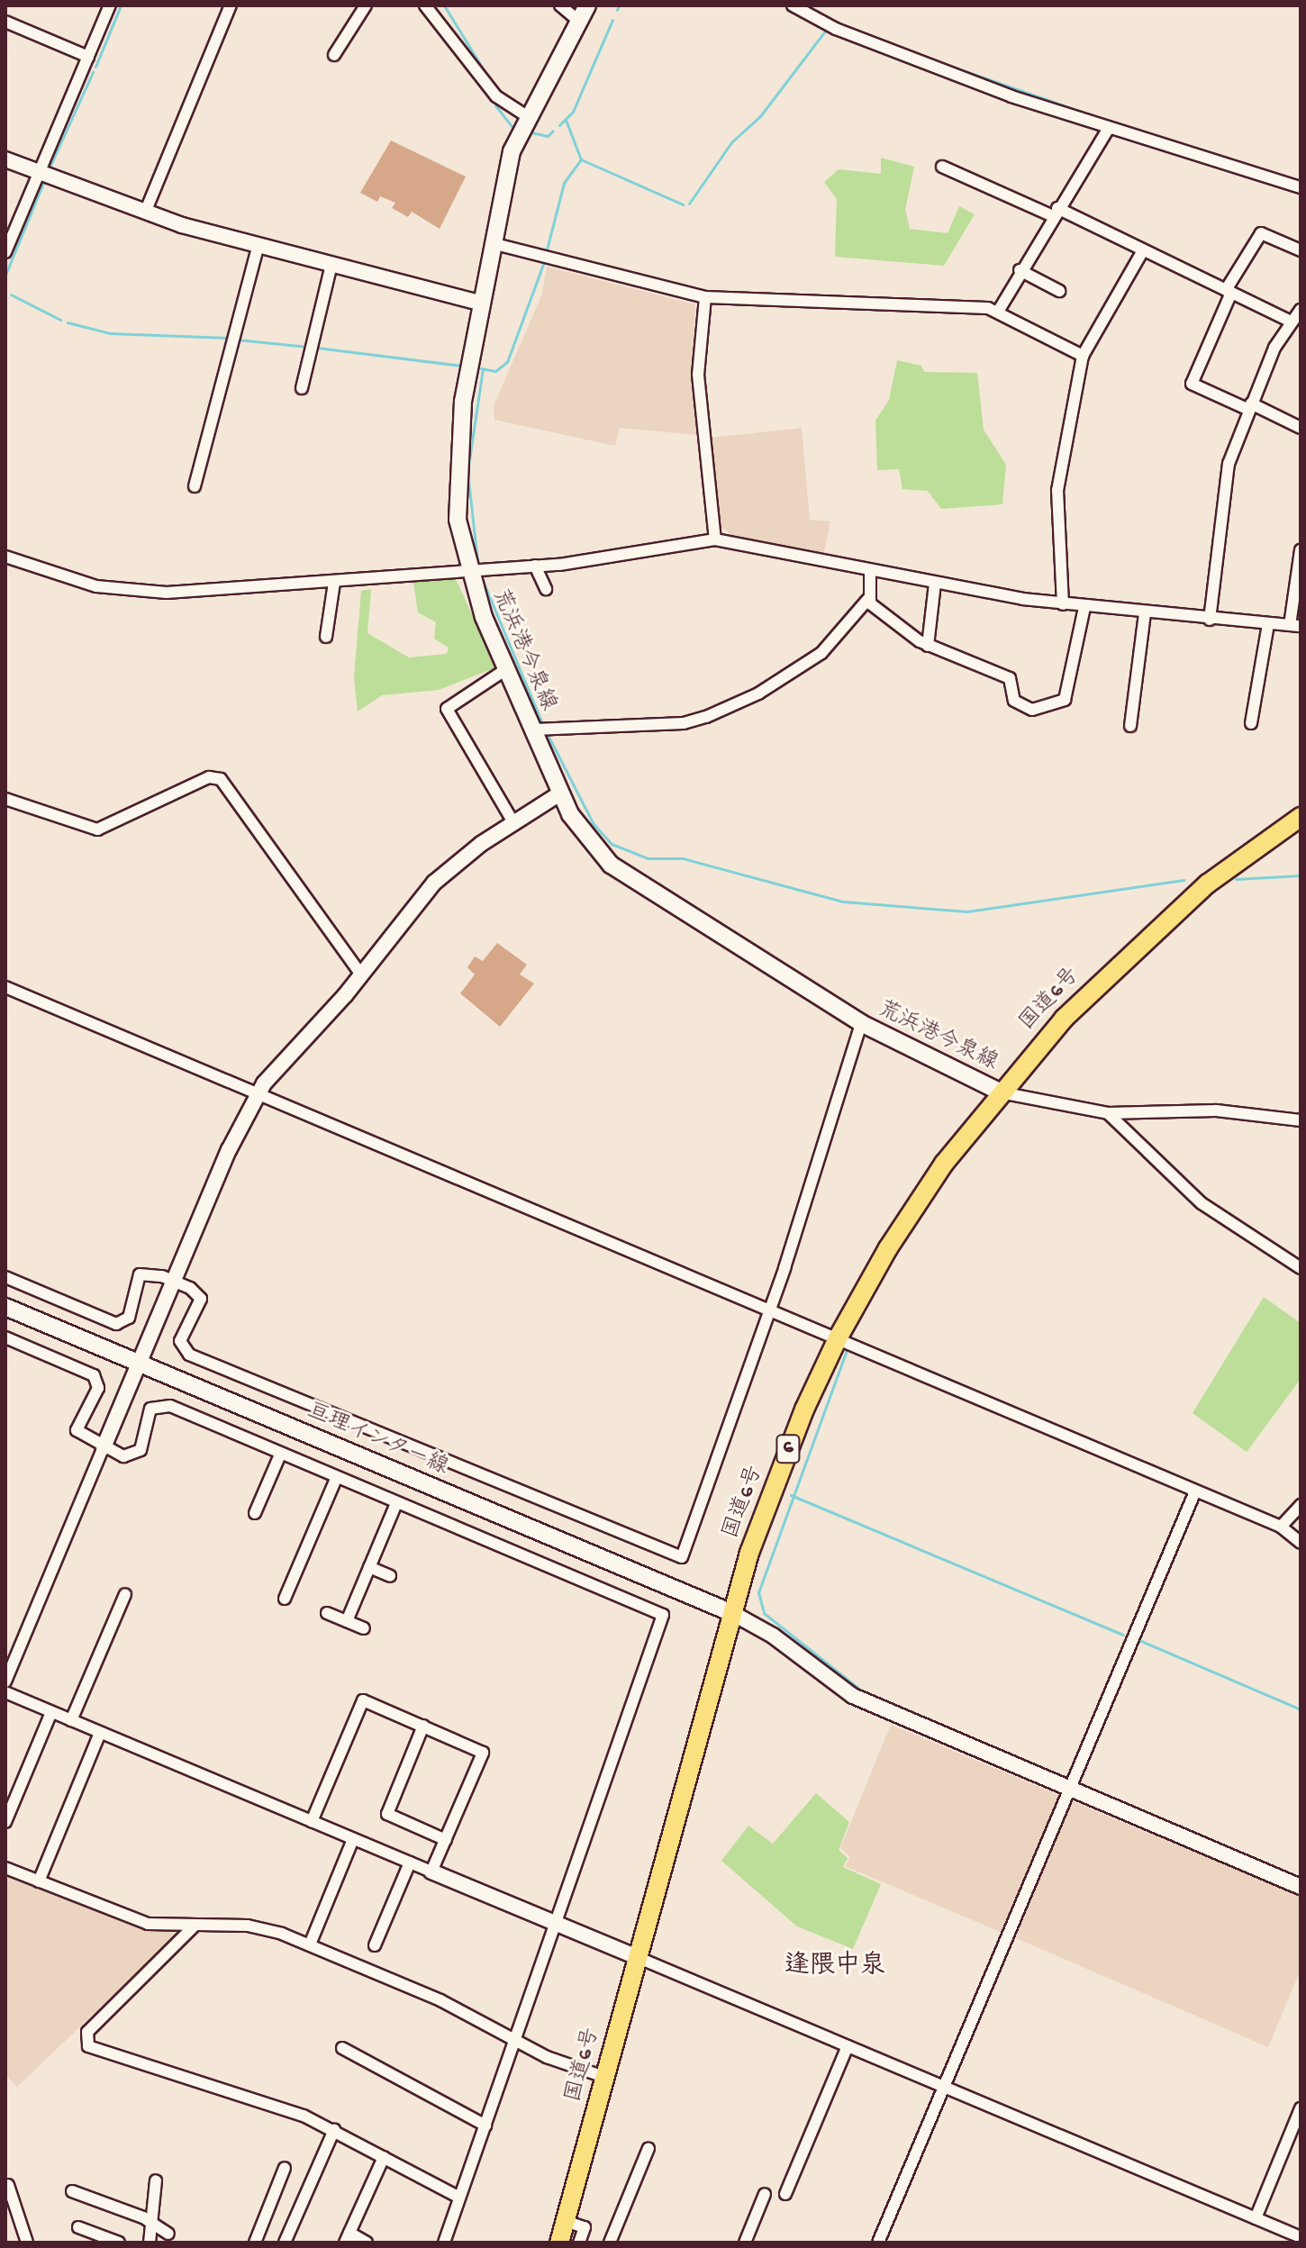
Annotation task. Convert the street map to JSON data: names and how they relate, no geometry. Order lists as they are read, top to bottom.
{
  "streets": {
    "highway": ["国道6号", "6"],
    "main road": ["荒浜港今泉線", "亘理インター線"]
  },
  "crossings": [
    ["荒浜港今泉線", "国道6号"],
    ["国道6号", "亘理インター線"]
  ],
  "districts": ["逢隈中泉"]
}
